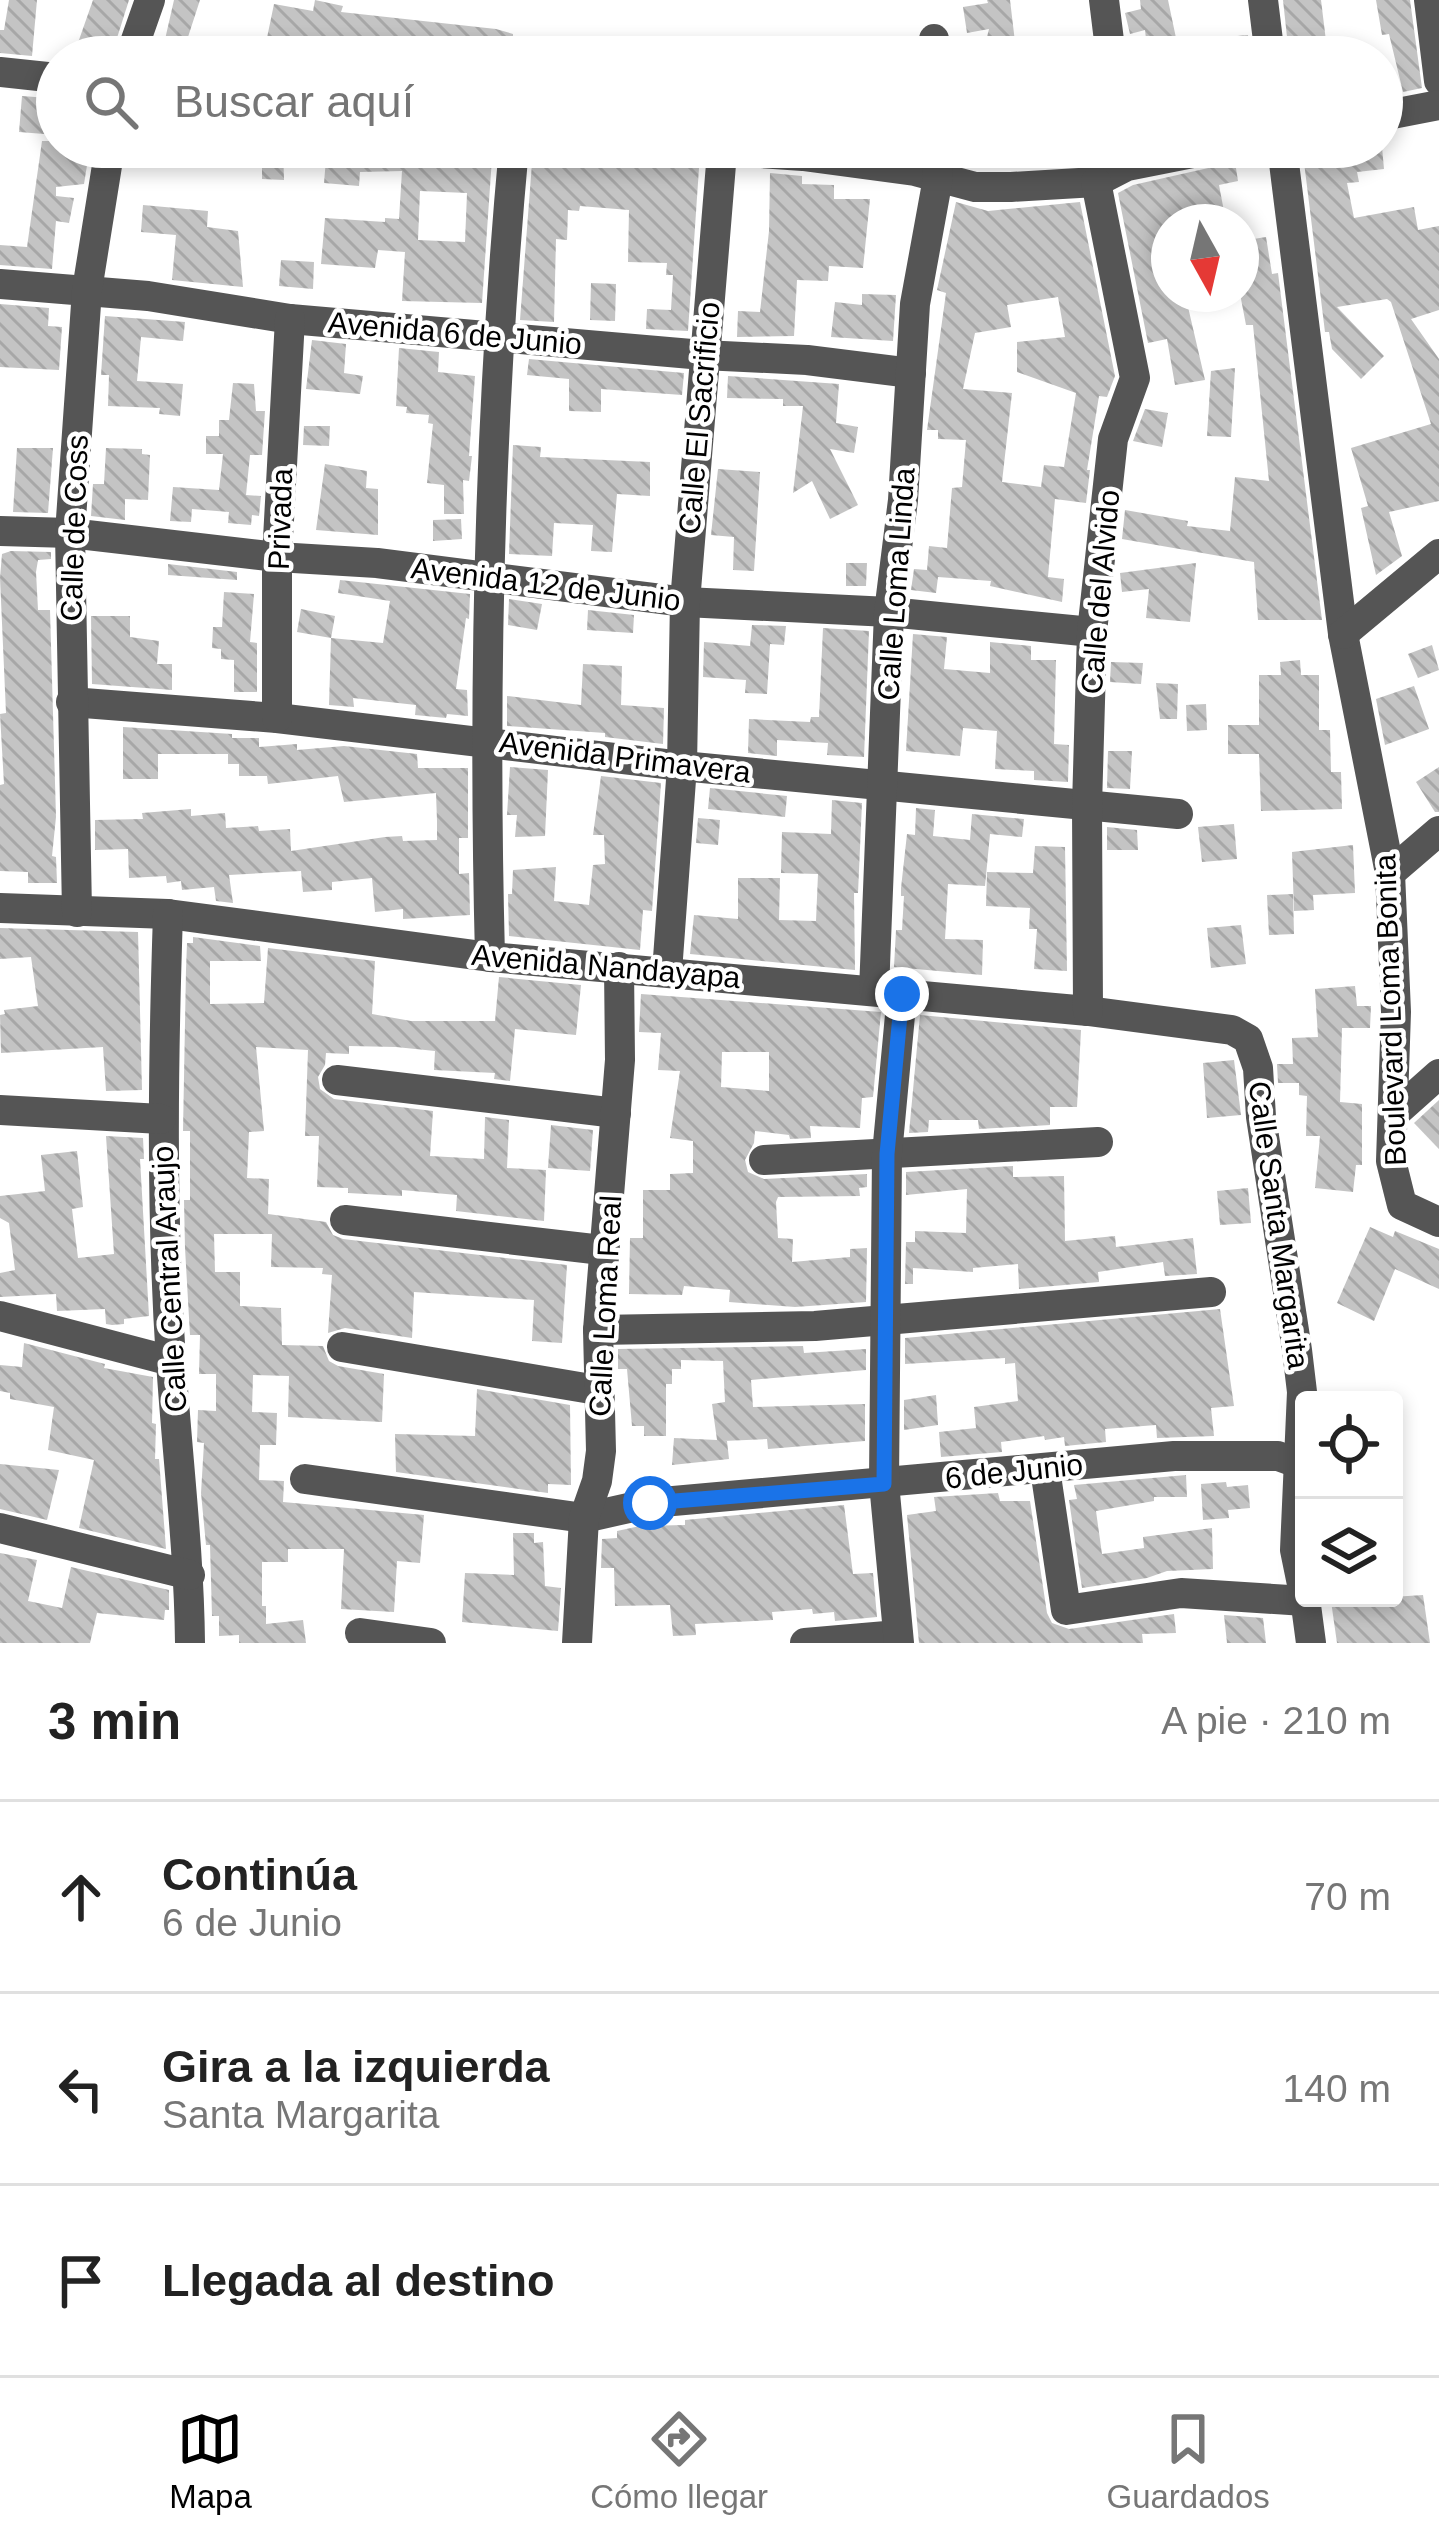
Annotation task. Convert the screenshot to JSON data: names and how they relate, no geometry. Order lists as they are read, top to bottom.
{
  "streets": {
    "street": [
      "Avenida 6 de Junio",
      "Calle El Sacrificio",
      "Privada",
      "Calle de Coss",
      "Avenida 12 de Junio",
      "Calle Loma Linda",
      "Calle del Alvido",
      "Avenida Primavera",
      "Avenida Nandayapa",
      "Boulevard Loma Bonita",
      "Calle Santa Margarita",
      "Calle Central Araujo",
      "Calle Loma Real",
      "6 de Junio"
    ]
  },
  "crossings": [
    ["Avenida 6 de Junio", "Calle El Sacrificio"],
    ["Avenida 6 de Junio", "Privada"],
    ["Avenida 6 de Junio", "Calle de Coss"],
    ["Avenida 6 de Junio", "Calle Loma Linda"],
    ["Calle El Sacrificio", "Avenida 12 de Junio"],
    ["Calle El Sacrificio", "Avenida Primavera"],
    ["Calle El Sacrificio", "Avenida Nandayapa"],
    ["Privada", "Avenida 12 de Junio"],
    ["Privada", "Avenida Primavera"],
    ["Calle de Coss", "Avenida 12 de Junio"],
    ["Calle de Coss", "Avenida Primavera"],
    ["Calle de Coss", "Avenida Nandayapa"],
    ["Avenida 12 de Junio", "Calle Loma Linda"],
    ["Avenida 12 de Junio", "Calle del Alvido"],
    ["Calle Loma Linda", "Avenida Primavera"],
    ["Calle Loma Linda", "Avenida Nandayapa"],
    ["Calle Loma Linda", "6 de Junio"],
    ["Calle del Alvido", "Avenida Primavera"],
    ["Calle del Alvido", "Avenida Nandayapa"],
    ["Avenida Nandayapa", "Calle Santa Margarita"],
    ["Avenida Nandayapa", "Calle Central Araujo"],
    ["Avenida Nandayapa", "Calle Loma Real"],
    ["Calle Loma Real", "6 de Junio"]
  ],
  "north": "bottom",
  "page": {
    "search": "Buscar aquí",
    "heading": ["3 min", "A pie · 210 m"],
    "list": [
      ["Continúa", "6 de Junio", "70 m"],
      ["Gira a la izquierda", "Santa Margarita", "140 m"],
      "Llegada al destino"
    ],
    "nav": ["Mapa", "Cómo llegar", "Guardados"]
  }
}
